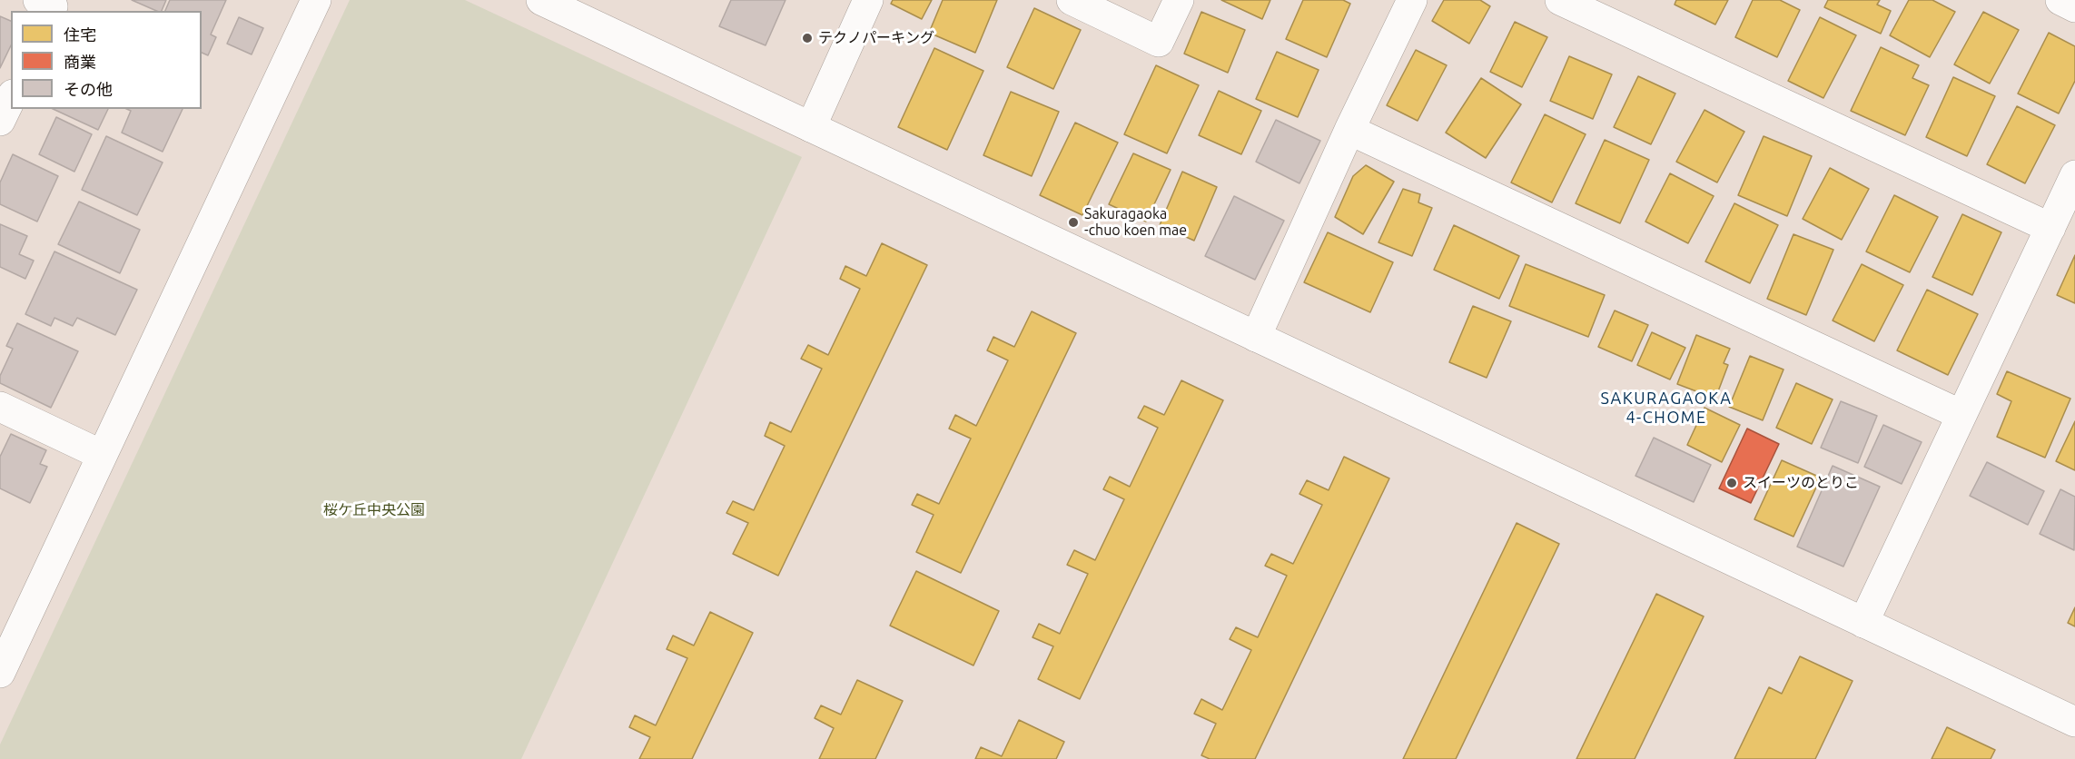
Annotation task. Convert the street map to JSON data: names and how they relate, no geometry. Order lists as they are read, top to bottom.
{
  "districts": ["SAKURAGAOKA 4-CHOME"],
  "parks": ["桜ケ丘中央公園"],
  "places": ["テクノパーキング", "Sakuragaoka -chuo koen mae", "スイーツのとりこ"],
  "legend": ["住宅", "商業", "その他"]
}
